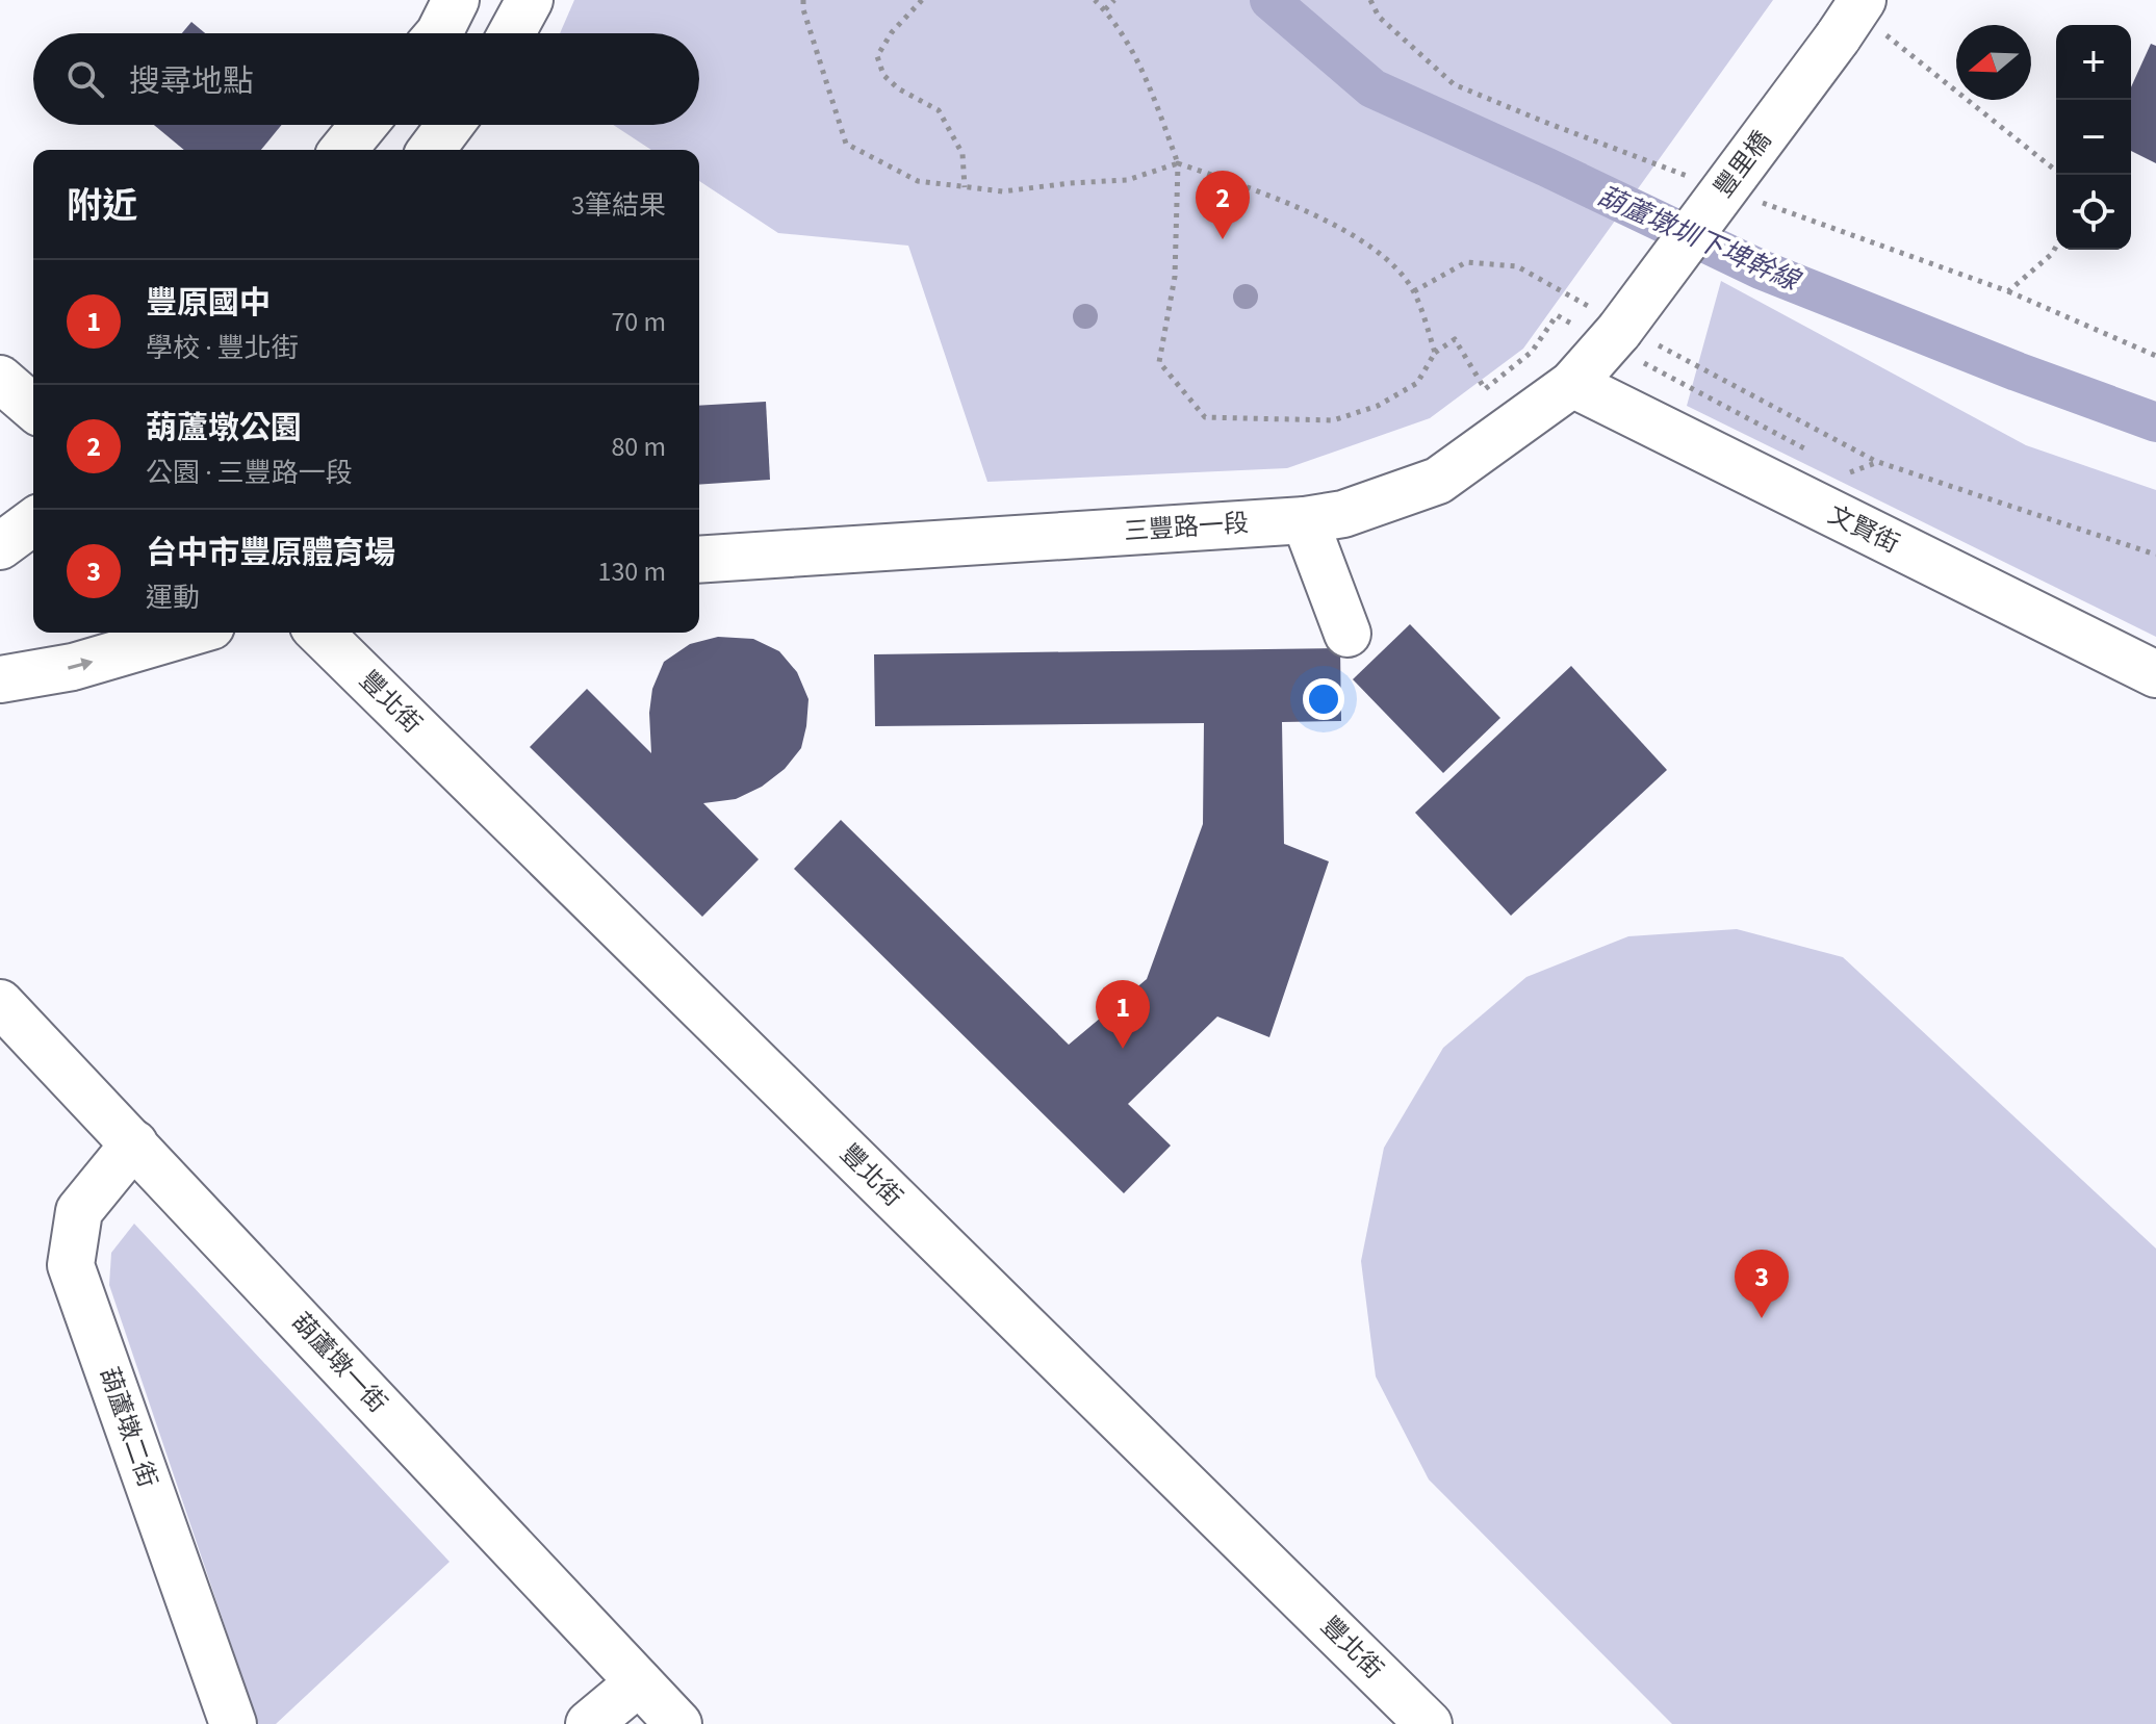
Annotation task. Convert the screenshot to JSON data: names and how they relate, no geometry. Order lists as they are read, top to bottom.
{
  "streets": {
    "street": [
      "豐里橋",
      "三豐路一段",
      "文賢街",
      "豐北街",
      "葫蘆墩一街",
      "葫蘆墩二街"
    ]
  },
  "crossings": [
    ["豐里橋", "三豐路一段"],
    ["三豐路一段", "文賢街"],
    ["葫蘆墩一街", "葫蘆墩二街"]
  ],
  "water": ["葫蘆墩圳下埤幹線"],
  "north": "left",
  "page": {
    "map_buttons": ["+", "−"],
    "search": "搜尋地點",
    "heading": ["附近", "3筆結果"],
    "pins": ["2", "1", "3"],
    "list": [
      {
        "mark": "1",
        "name": "豐原國中",
        "note": "學校 · 豐北街",
        "value": "70 m"
      },
      {
        "mark": "2",
        "name": "葫蘆墩公園",
        "note": "公園 · 三豐路一段",
        "value": "80 m"
      },
      {
        "mark": "3",
        "name": "台中市豐原體育場",
        "note": "運動",
        "value": "130 m"
      }
    ]
  }
}
